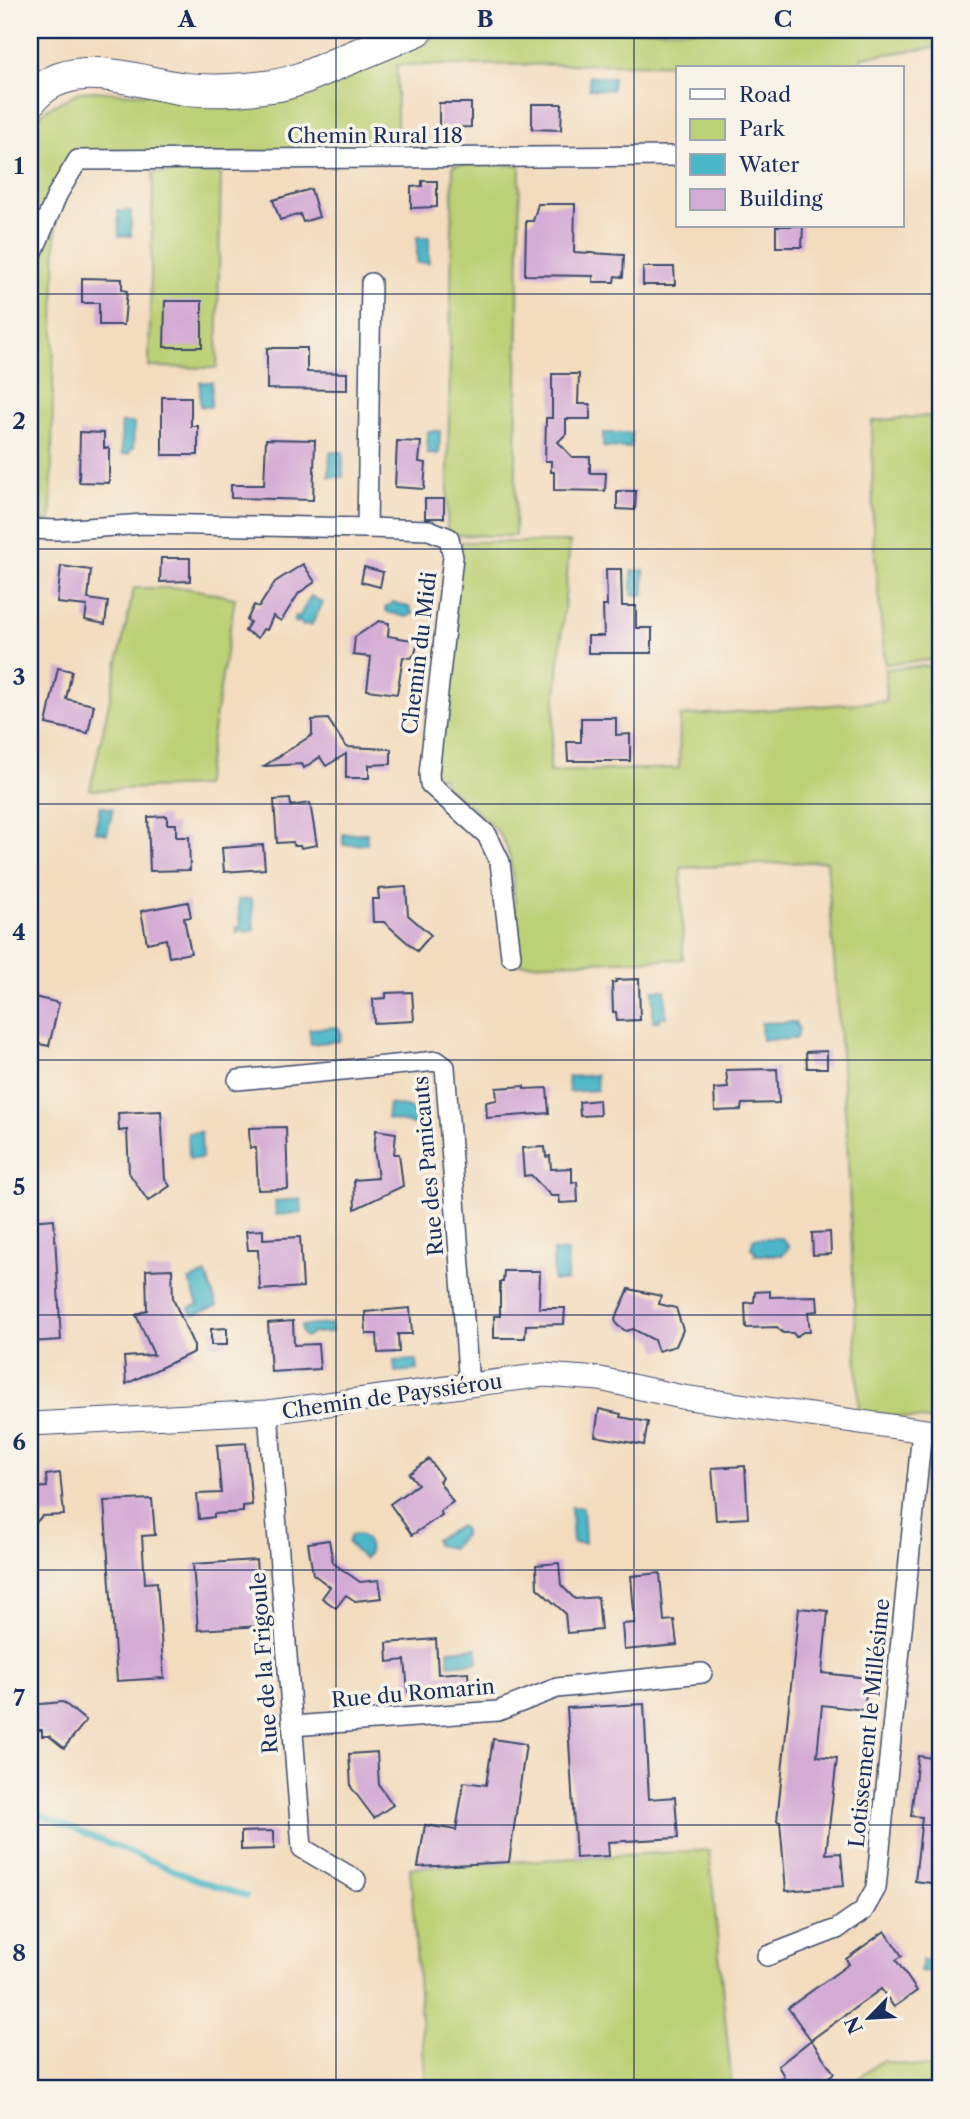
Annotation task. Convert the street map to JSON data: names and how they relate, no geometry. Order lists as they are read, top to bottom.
{
  "streets": {
    "street": [
      "Chemin Rural 118",
      "Chemin du Midi",
      "Rue des Panicauts",
      "Chemin de Payssiérou",
      "Rue de la Frigoule",
      "Rue du Romarin",
      "Lotissement le Millésime"
    ]
  },
  "crossings": [
    ["Rue des Panicauts", "Chemin de Payssiérou"],
    ["Chemin de Payssiérou", "Rue de la Frigoule"],
    ["Chemin de Payssiérou", "Lotissement le Millésime"],
    ["Rue de la Frigoule", "Rue du Romarin"]
  ],
  "legend": [
    "Road",
    "Park",
    "Water",
    "Building"
  ],
  "north": "bottom left",
  "grid": {
    "columns": ["A", "B", "C"],
    "rows": [
      "1",
      "2",
      "3",
      "4",
      "5",
      "6",
      "7",
      "8"
    ]
  }
}
